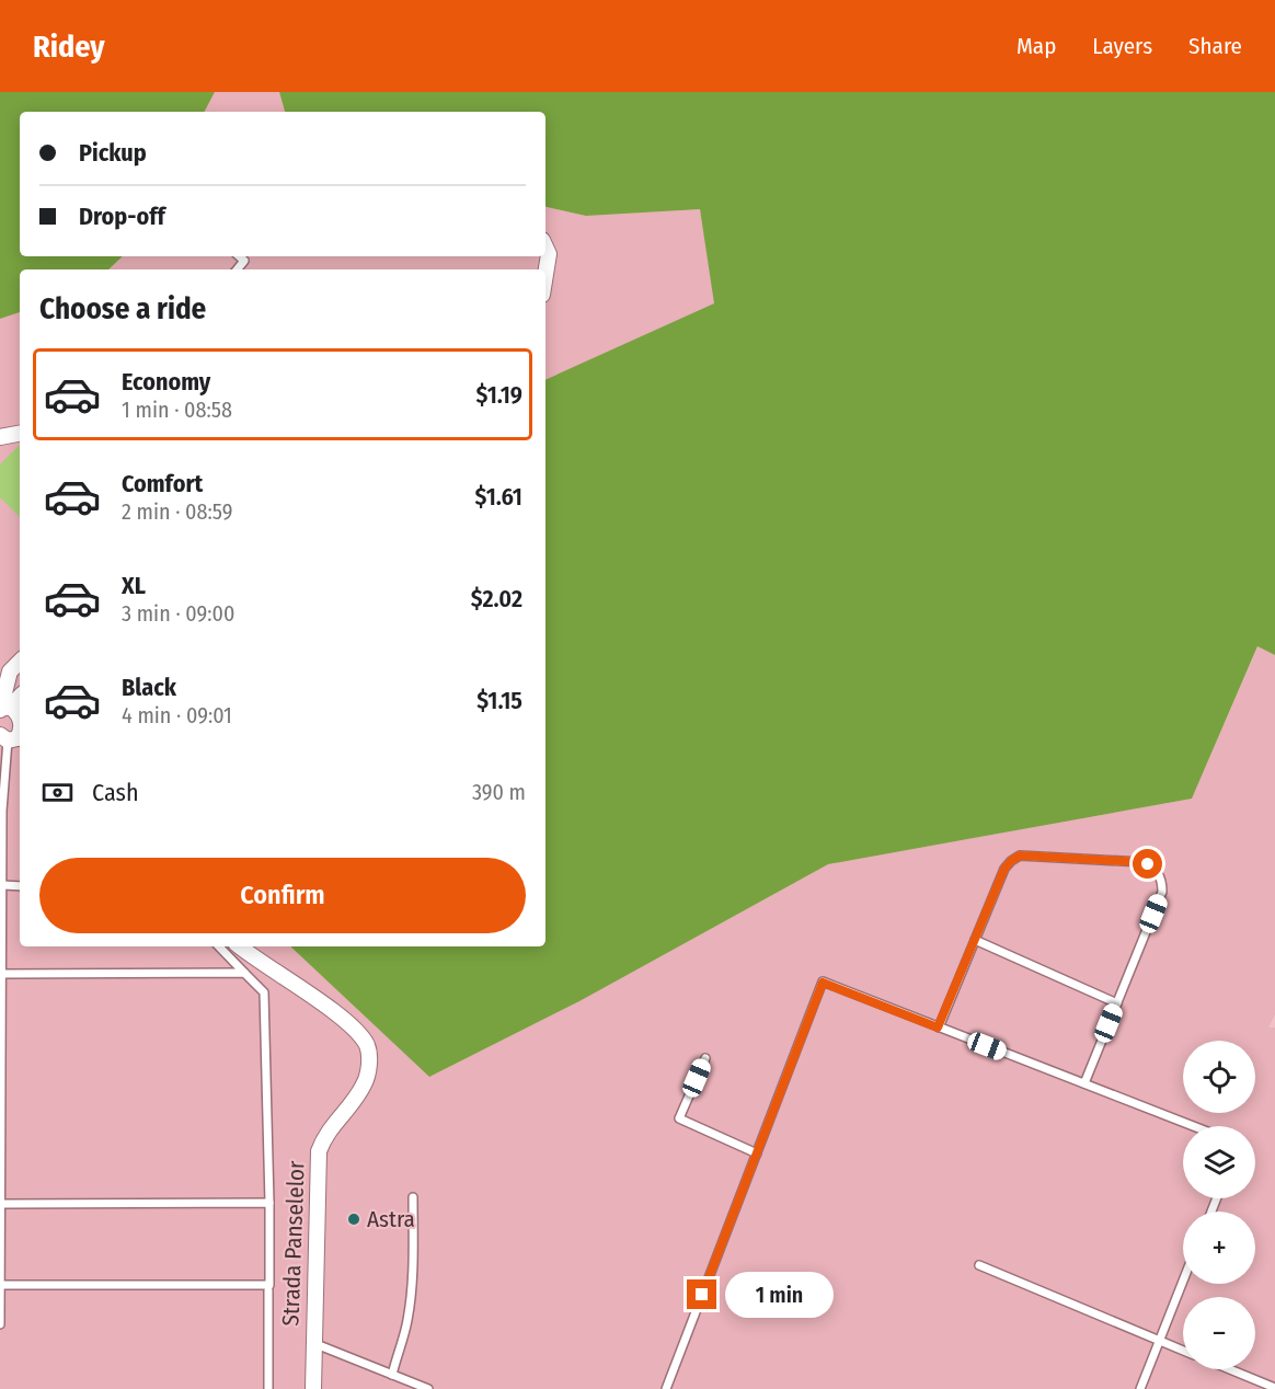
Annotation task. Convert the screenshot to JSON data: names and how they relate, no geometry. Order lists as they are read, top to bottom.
{
  "streets": {
    "street": ["Strada Panselelor"]
  },
  "places": ["Astra"],
  "page": {
    "header": "Ridey",
    "nav": ["Map", "Layers", "Share"],
    "banner": ["Pickup", "Drop-off"],
    "heading": "Choose a ride",
    "list": [
      {
        "name": "Economy",
        "note": "1 min · 08:58",
        "value": "$1.19"
      },
      {
        "name": "Comfort",
        "note": "2 min · 08:59",
        "value": "$1.61"
      },
      {
        "name": "XL",
        "note": "3 min · 09:00",
        "value": "$2.02"
      },
      {
        "name": "Black",
        "note": "4 min · 09:01",
        "value": "$1.15"
      }
    ],
    "pay": ["Cash", "390 m"],
    "buttons": "Confirm",
    "map_buttons": ["+", "−"],
    "bubble": "1 min"
  }
}
